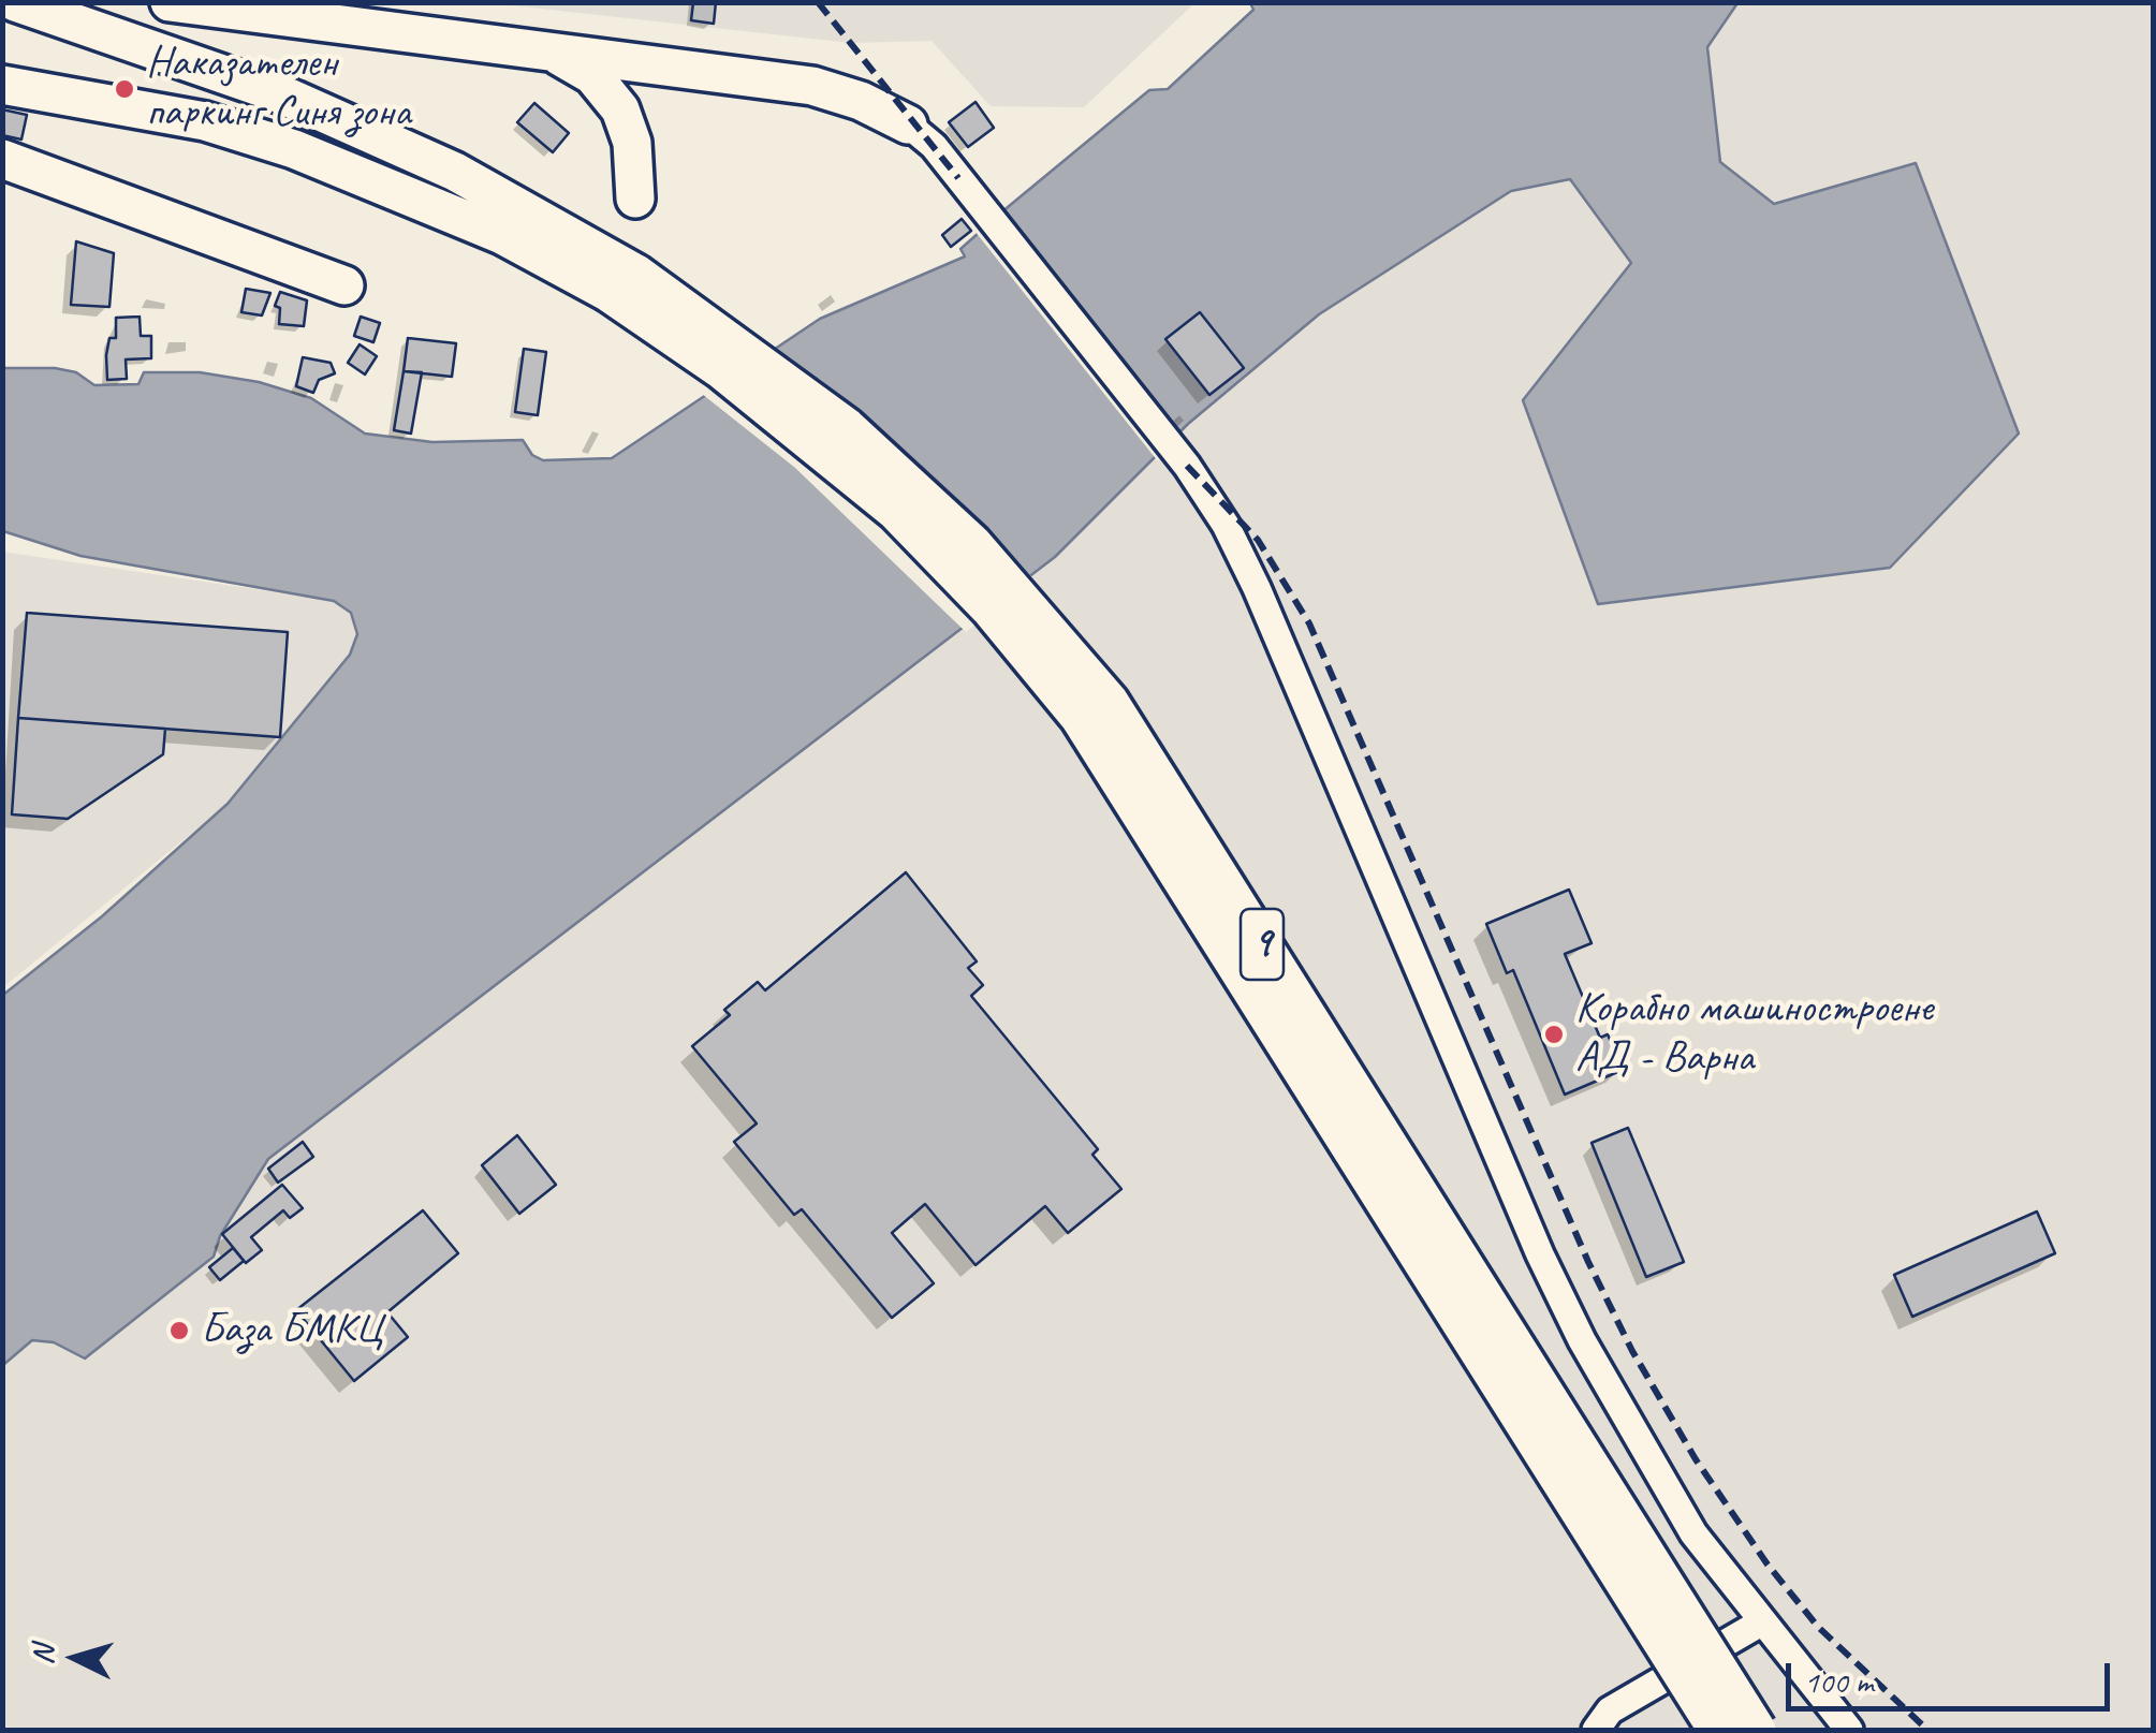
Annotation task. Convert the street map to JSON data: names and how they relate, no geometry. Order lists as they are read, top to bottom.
{
  "streets": {
    "highway": ["9"]
  },
  "places": ["Наказателен паркинг Синя зона", "Корабно машиностроене АД - Варна", "База БМКЦ"],
  "scale_bar": "100 m",
  "north": "left"
}
